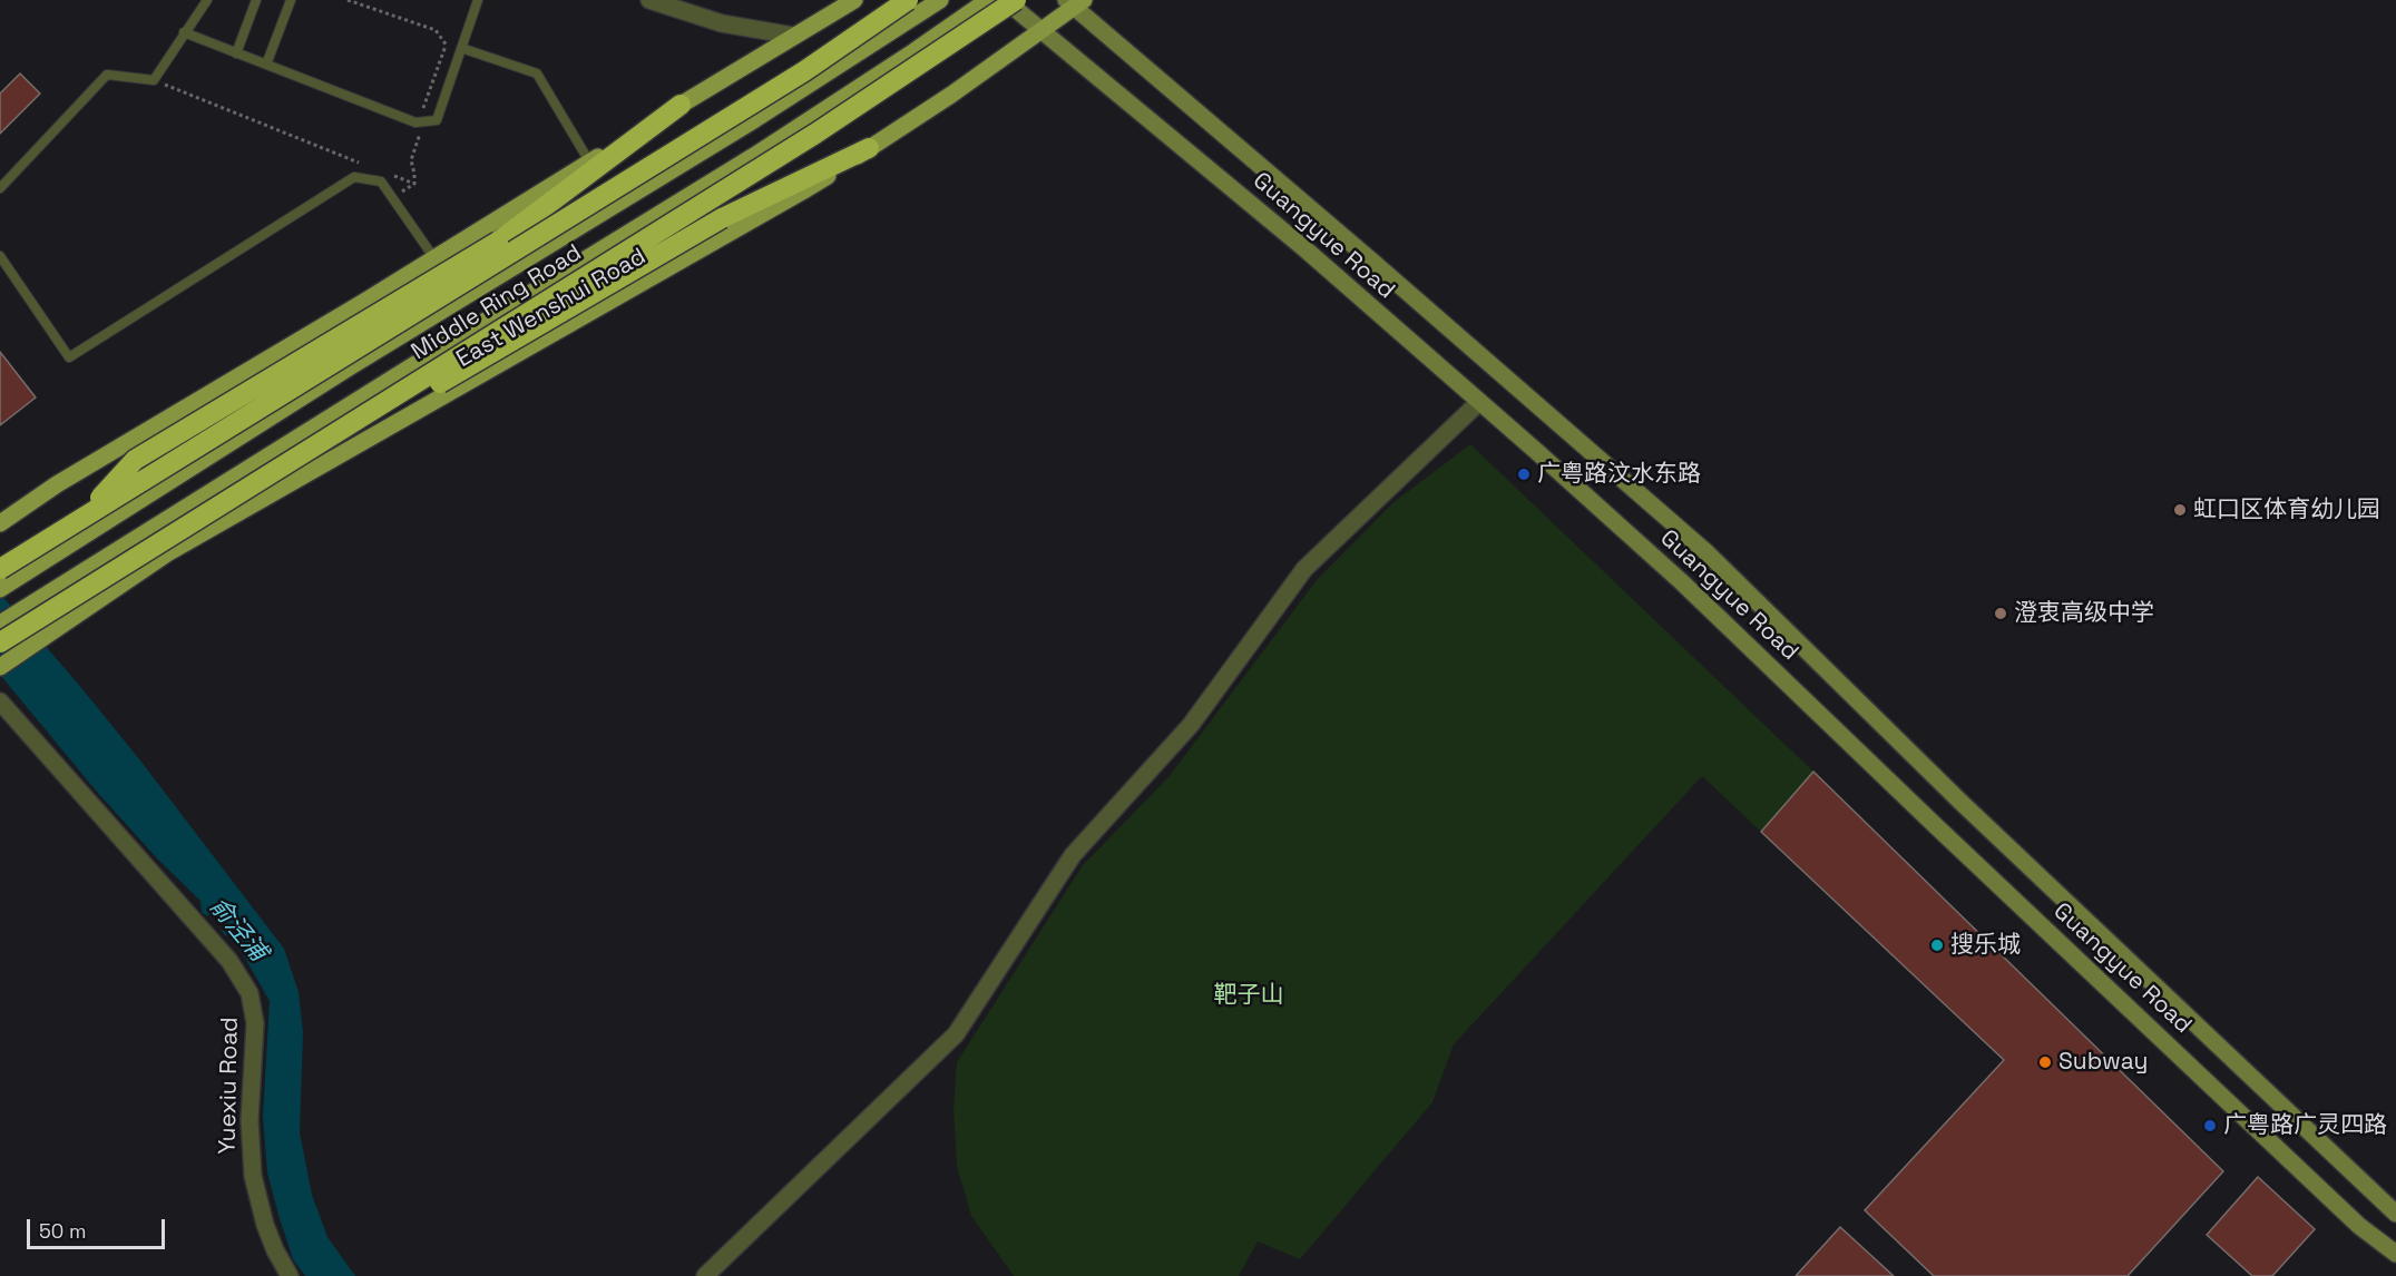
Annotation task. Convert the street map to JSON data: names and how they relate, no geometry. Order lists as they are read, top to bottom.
{
  "streets": {
    "highway": ["Middle Ring Road"],
    "main road": ["Guangyue Road", "East Wenshui Road"],
    "street": ["Yuexiu Road"]
  },
  "crossings": [
    ["Guangyue Road", "East Wenshui Road"]
  ],
  "water": ["俞泾浦"],
  "parks": ["靶子山"],
  "places": [
    "广粤路汶水东路",
    "虹口区体育幼儿园",
    "澄衷高级中学",
    "搜乐城",
    "Subway",
    "广粤路广灵四路"
  ],
  "scale_bar": "50 m"
}
